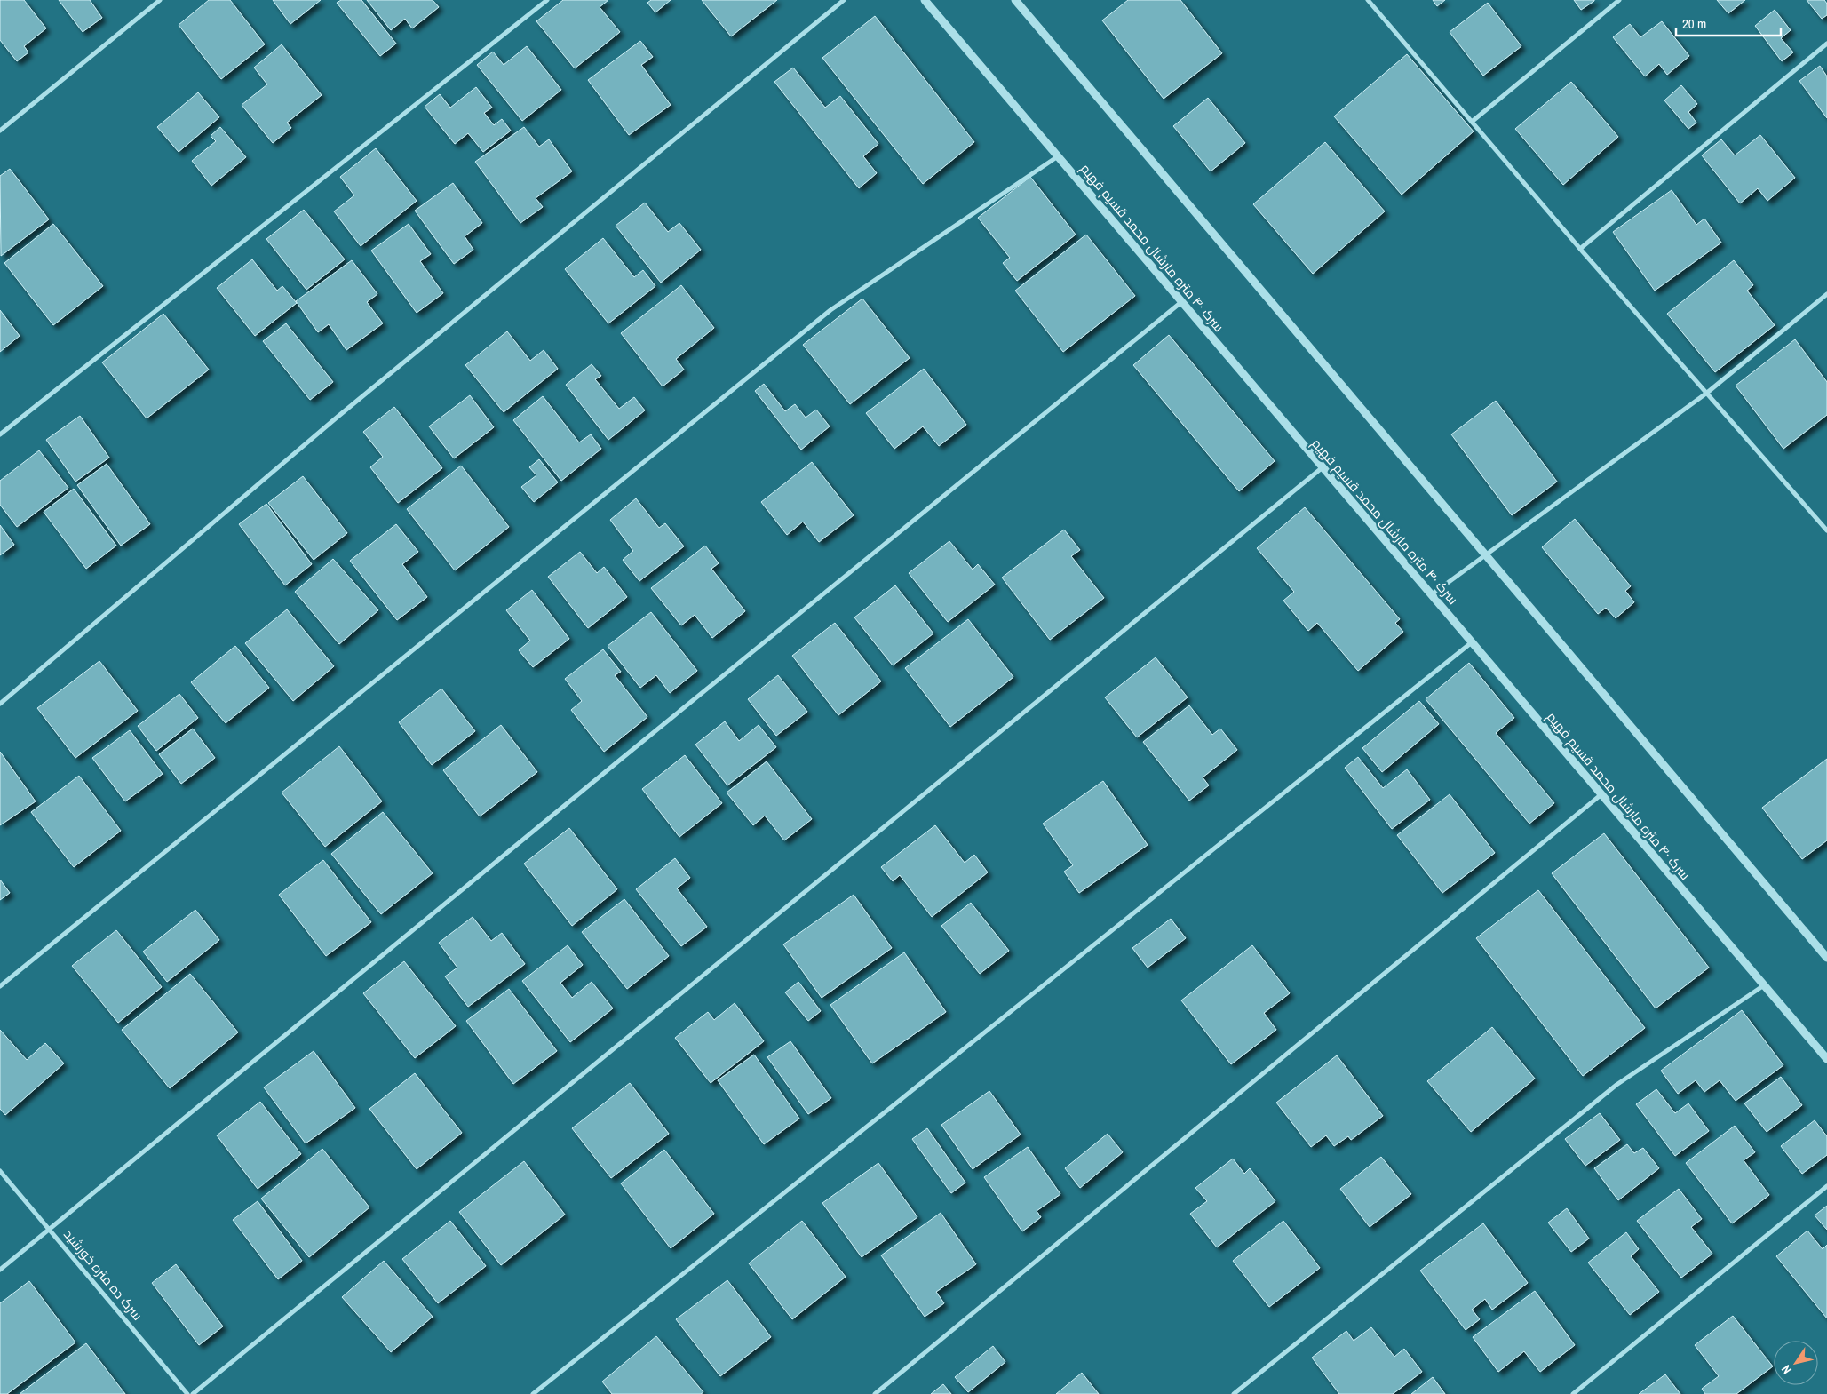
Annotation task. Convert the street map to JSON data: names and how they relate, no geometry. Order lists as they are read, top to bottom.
{
  "streets": {
    "street": ["سرک ۴۰ متره مارشال محمد قسیم فهیم", "سرک ده متره خورشید"]
  },
  "scale_bar": "20 m",
  "north": "bottom left"
}
